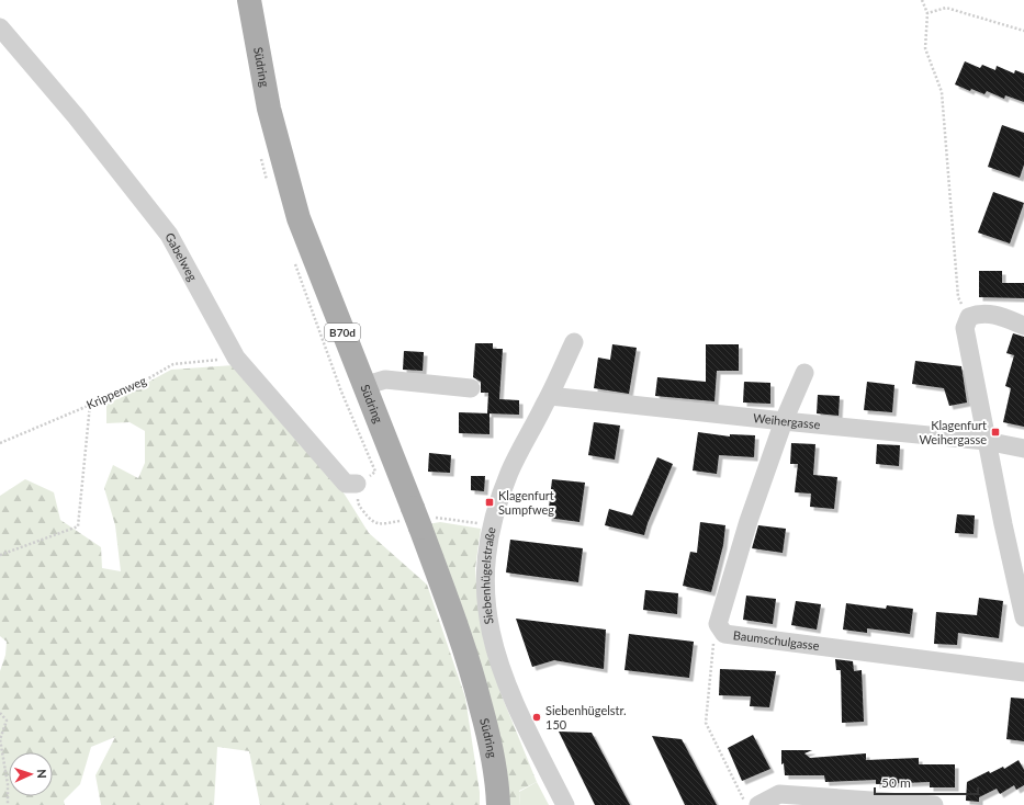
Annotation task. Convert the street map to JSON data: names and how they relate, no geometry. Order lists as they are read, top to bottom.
{
  "streets": {
    "main road": ["Südring", "B70d"],
    "street": [
      "Gabelweg",
      "Weihergasse",
      "Siebenhügelstraße",
      "Baumschulgasse"
    ],
    "path": ["Krippenweg"]
  },
  "crossings": [
    ["Gabelweg", "Krippenweg"],
    ["Weihergasse", "Siebenhügelstraße"],
    ["Weihergasse", "Baumschulgasse"]
  ],
  "places": {
    "transit": ["Klagenfurt Weihergasse", "Klagenfurt Sumpfweg"],
    "other": ["Siebenhügelstr. 150"]
  },
  "scale_bar": "50 m",
  "north": "right"
}
